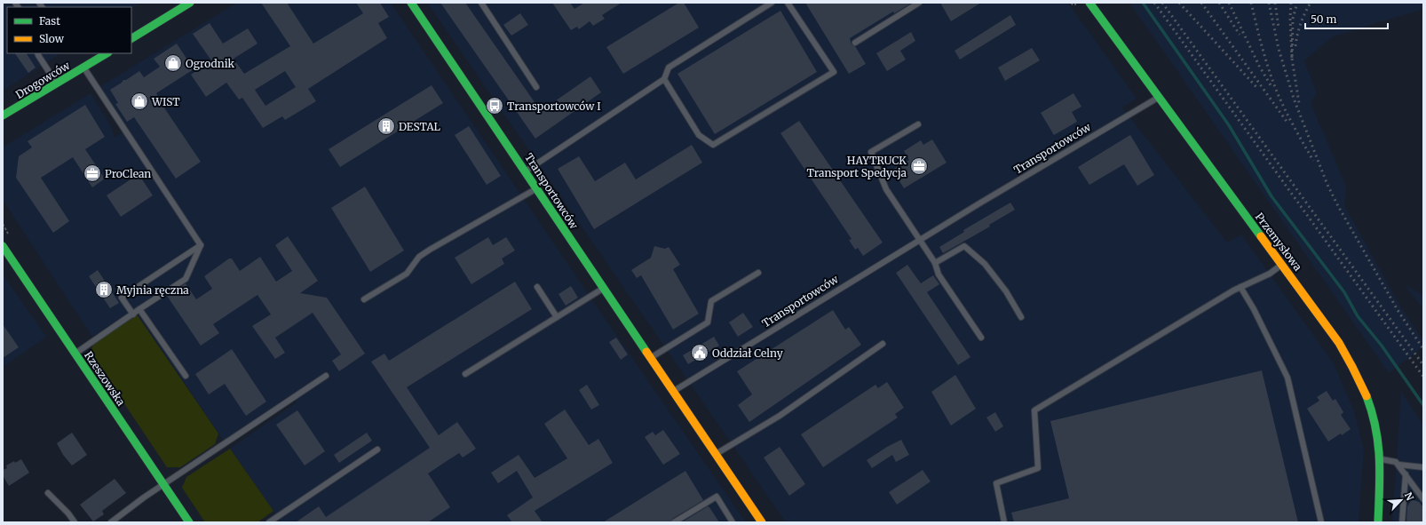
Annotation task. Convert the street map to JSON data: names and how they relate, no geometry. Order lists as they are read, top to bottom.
{
  "streets": {
    "street": [
      "Drogowców",
      "Transportowców",
      "Przemysłowa",
      "Rzeszowska"
    ]
  },
  "crossings": [
    ["Transportowców", "Przemysłowa"]
  ],
  "places": {
    "shop": ["Ogrodnik", "WIST"],
    "bus stop": ["Transportowców I"],
    "building": ["DESTAL", "Myjnia ręczna"],
    "office": ["HAYTRUCK Transport Spedycja", "ProClean"],
    "public building": ["Oddział Celny"]
  },
  "legend": ["Fast", "Slow"],
  "scale_bar": "50 m",
  "north": "top right"
}
